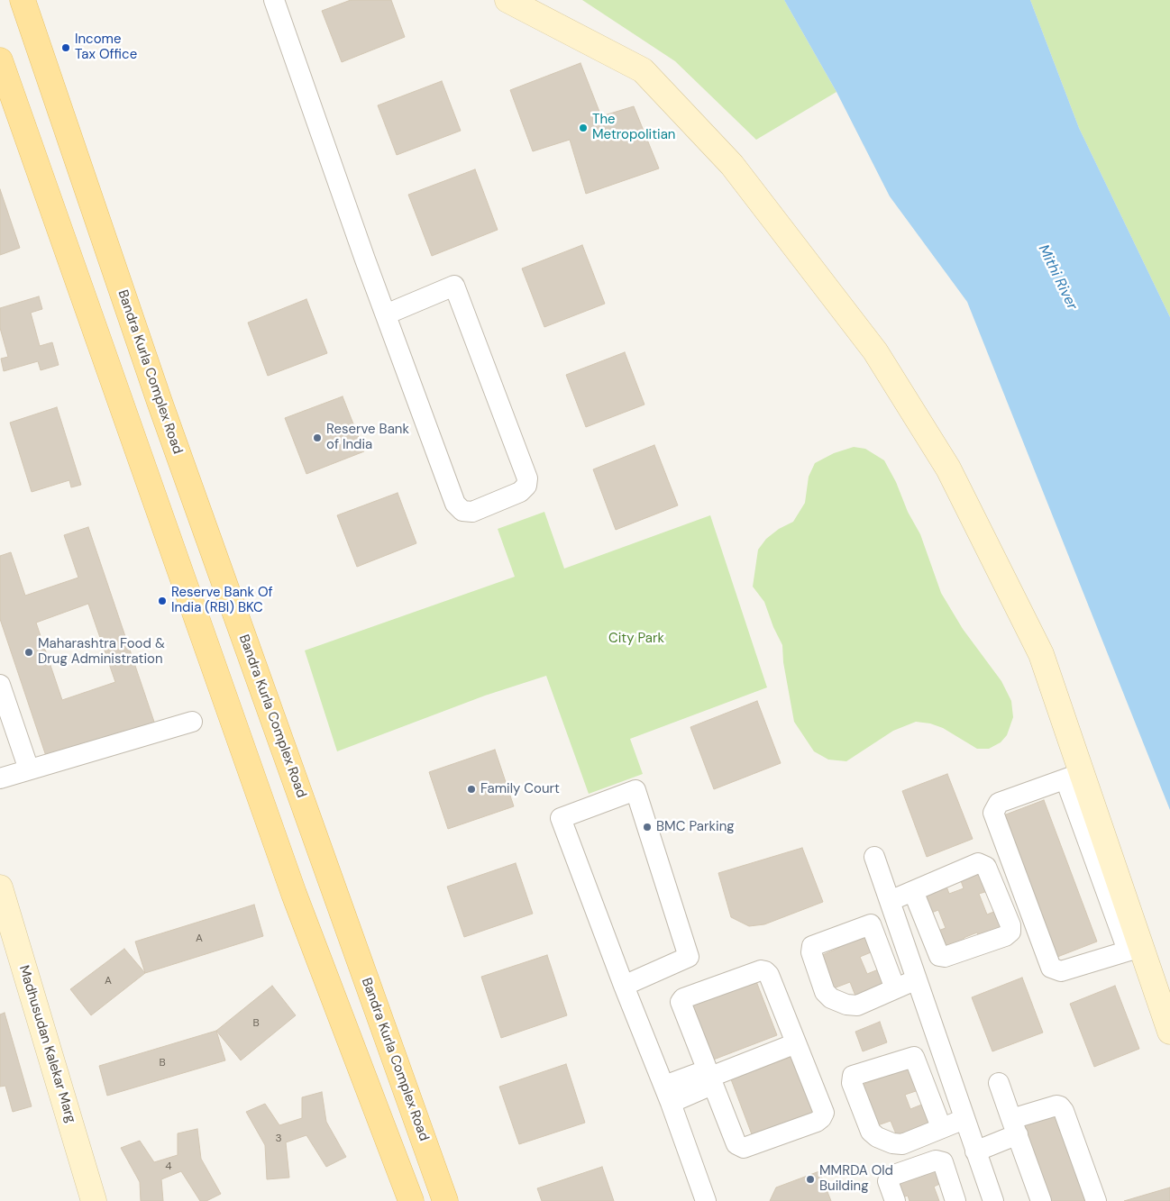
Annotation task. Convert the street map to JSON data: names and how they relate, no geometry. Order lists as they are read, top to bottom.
{
  "streets": {
    "main road": ["Bandra Kurla Complex Road"],
    "street": ["Madhusudan Kalekar Marg"]
  },
  "water": ["Mithi River"],
  "parks": ["City Park"],
  "places": [
    "Income Tax Office",
    "The Metropolitian",
    "Reserve Bank of India",
    "Reserve Bank Of India (RBI) BKC",
    "Maharashtra Food & Drug Administration",
    "Family Court",
    "BMC Parking",
    "MMRDA Old Building"
  ],
  "house_numbers": [
    "A",
    "A",
    "B",
    "B",
    "3",
    "4"
  ]
}
